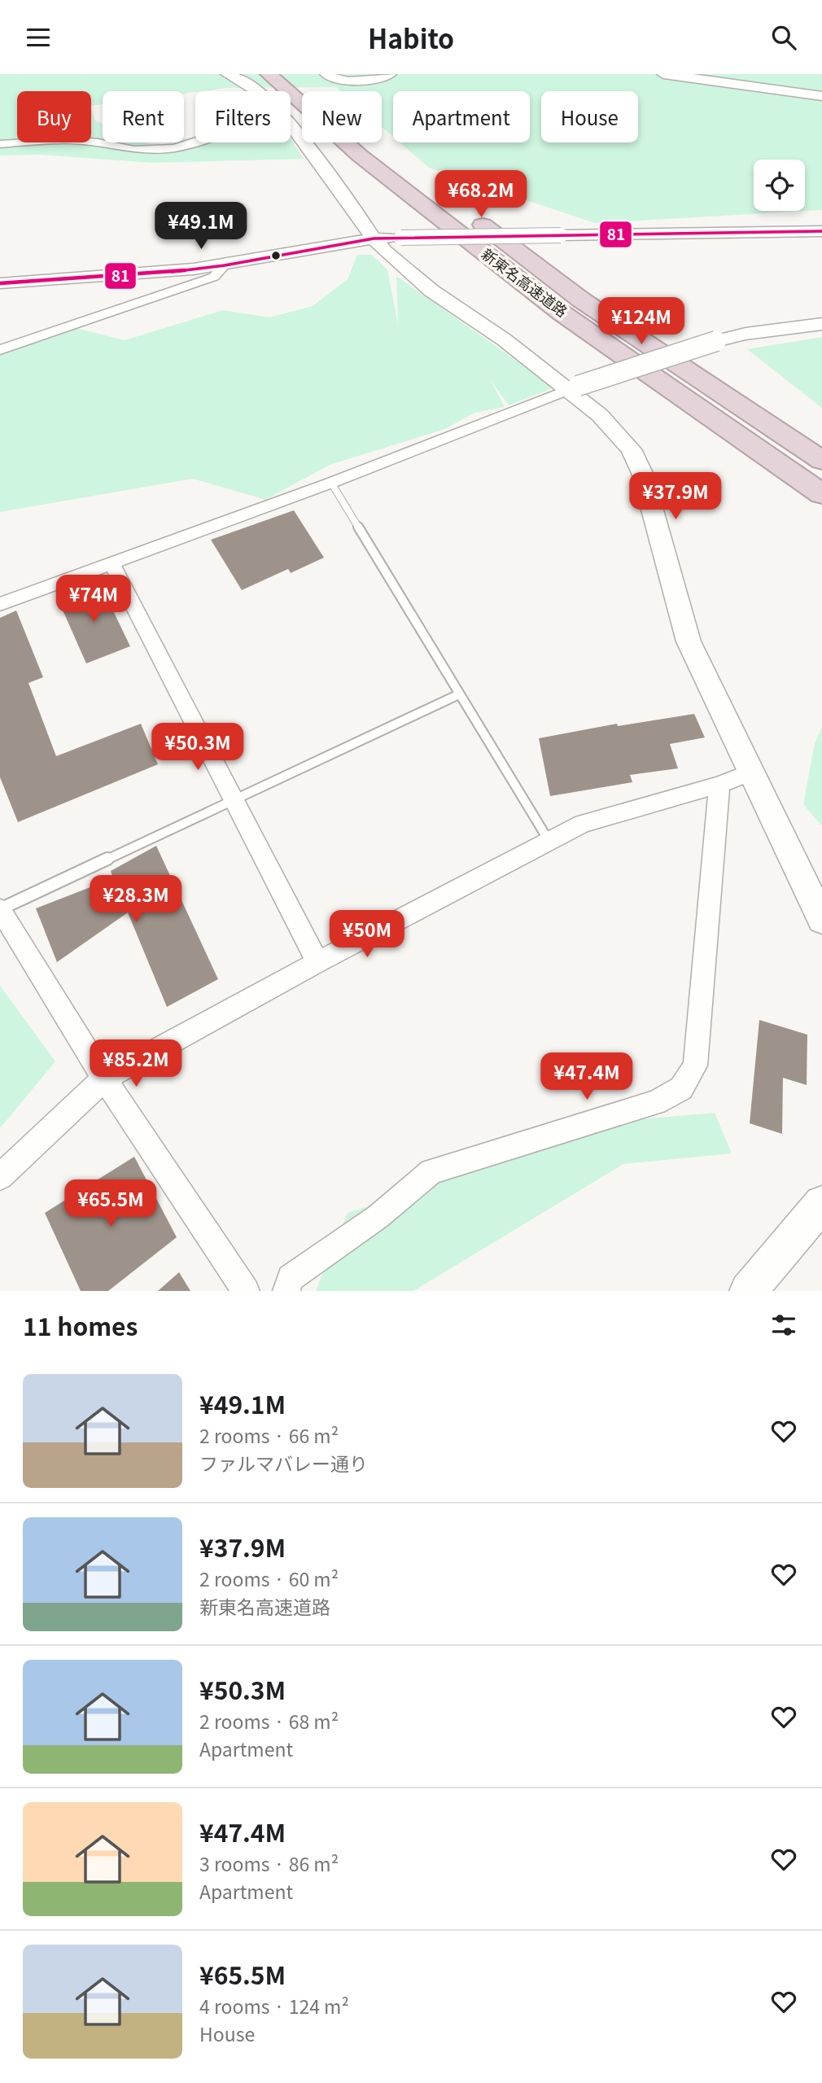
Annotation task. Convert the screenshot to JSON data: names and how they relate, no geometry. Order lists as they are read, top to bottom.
{
  "streets": {
    "highway": ["新東名高速道路"]
  },
  "lines": ["transit line 81"],
  "page": {
    "header": "Habito",
    "chip": [
      "Buy",
      "Rent",
      "Filters",
      "New",
      "Apartment",
      "House"
    ],
    "price": [
      "¥68.2M",
      "¥49.1M",
      "¥124M",
      "¥37.9M",
      "¥74M",
      "¥50.3M",
      "¥28.3M",
      "¥50M",
      "¥85.2M",
      "¥47.4M",
      "¥65.5M"
    ],
    "heading": "11 homes",
    "list": [
      {
        "name": "¥49.1M",
        "note": "2 rooms · 66 m² · ファルマバレー通り"
      },
      {
        "name": "¥37.9M",
        "note": "2 rooms · 60 m² · 新東名高速道路"
      },
      {
        "name": "¥50.3M",
        "note": "2 rooms · 68 m² · Apartment"
      },
      {
        "name": "¥47.4M",
        "note": "3 rooms · 86 m² · Apartment"
      },
      {
        "name": "¥65.5M",
        "note": "4 rooms · 124 m² · House"
      }
    ]
  }
}
